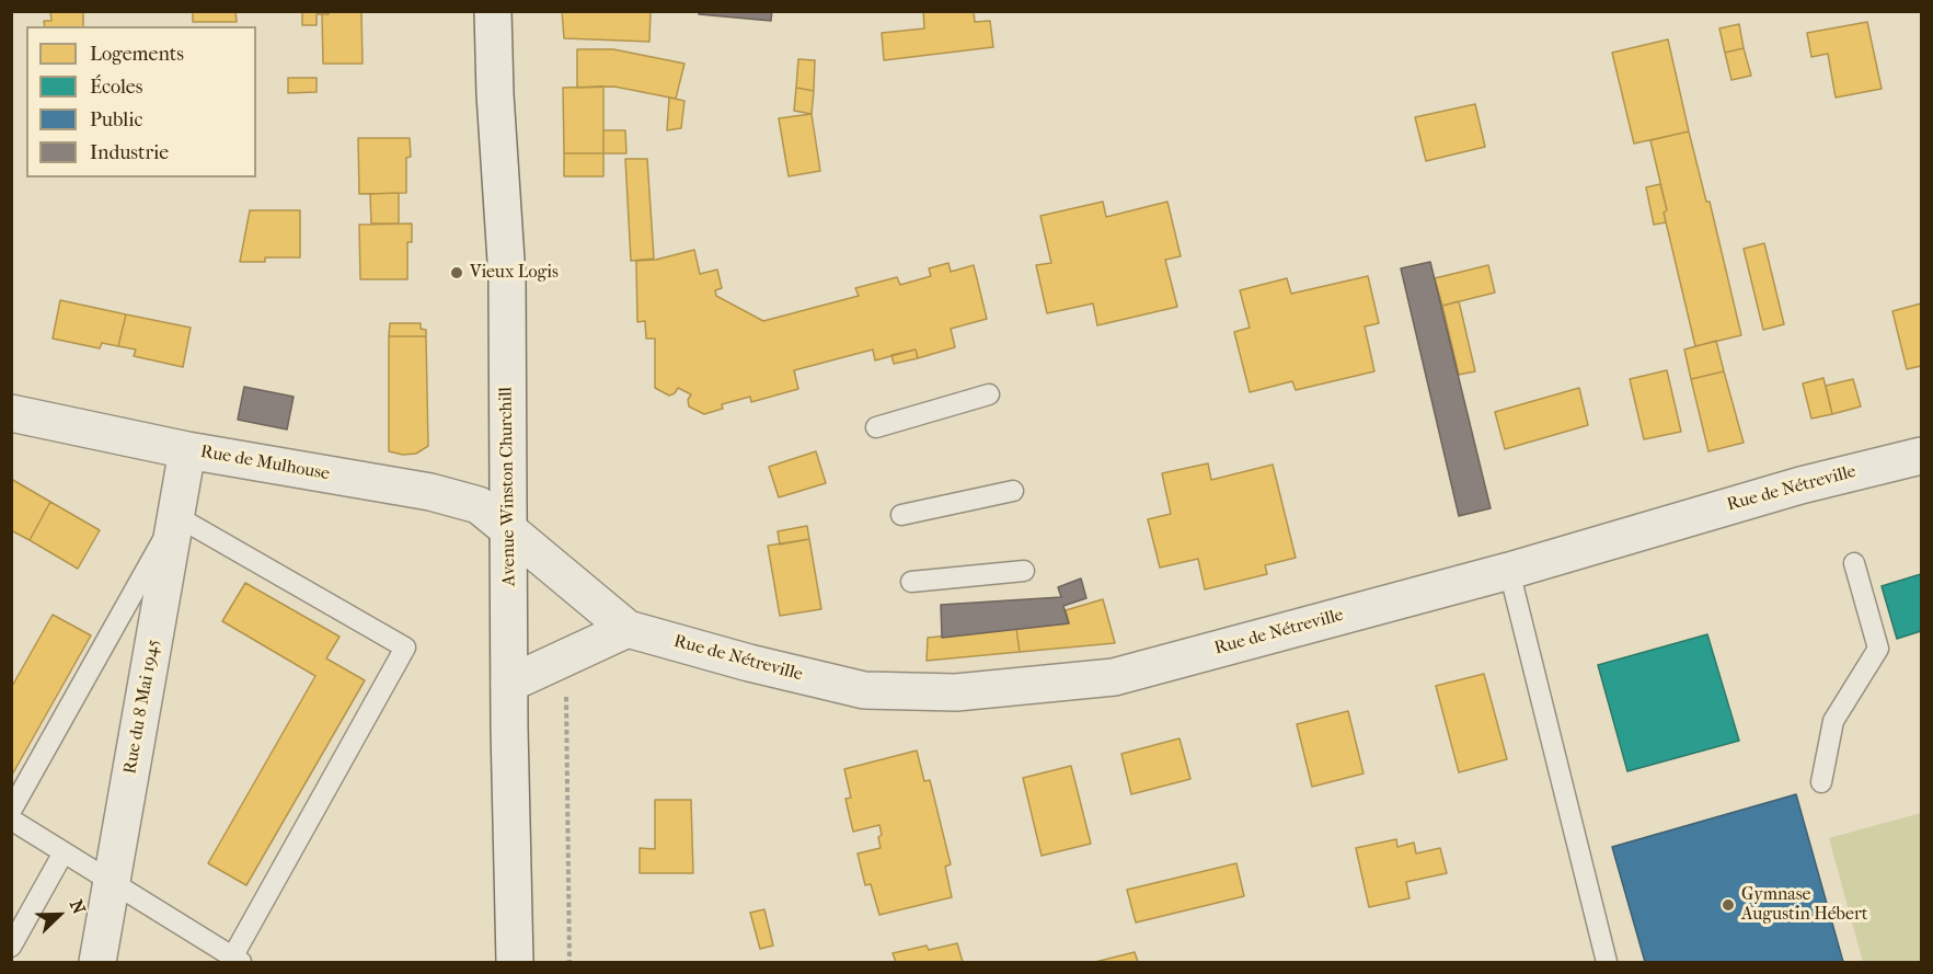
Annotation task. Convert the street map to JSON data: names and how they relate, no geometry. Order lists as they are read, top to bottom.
{
  "streets": {
    "street": [
      "Rue de Mulhouse",
      "Avenue Winston Churchill",
      "Rue de Nétreville",
      "Rue du 8 Mai 1945"
    ]
  },
  "crossings": [
    ["Rue de Mulhouse", "Avenue Winston Churchill"],
    ["Rue de Mulhouse", "Rue de Nétreville"],
    ["Rue de Mulhouse", "Rue du 8 Mai 1945"],
    ["Avenue Winston Churchill", "Rue de Nétreville"]
  ],
  "places": ["Vieux Logis", "Gymnase Augustin Hébert"],
  "legend": [
    "Logements",
    "Écoles",
    "Public",
    "Industrie"
  ],
  "north": "top right"
}
